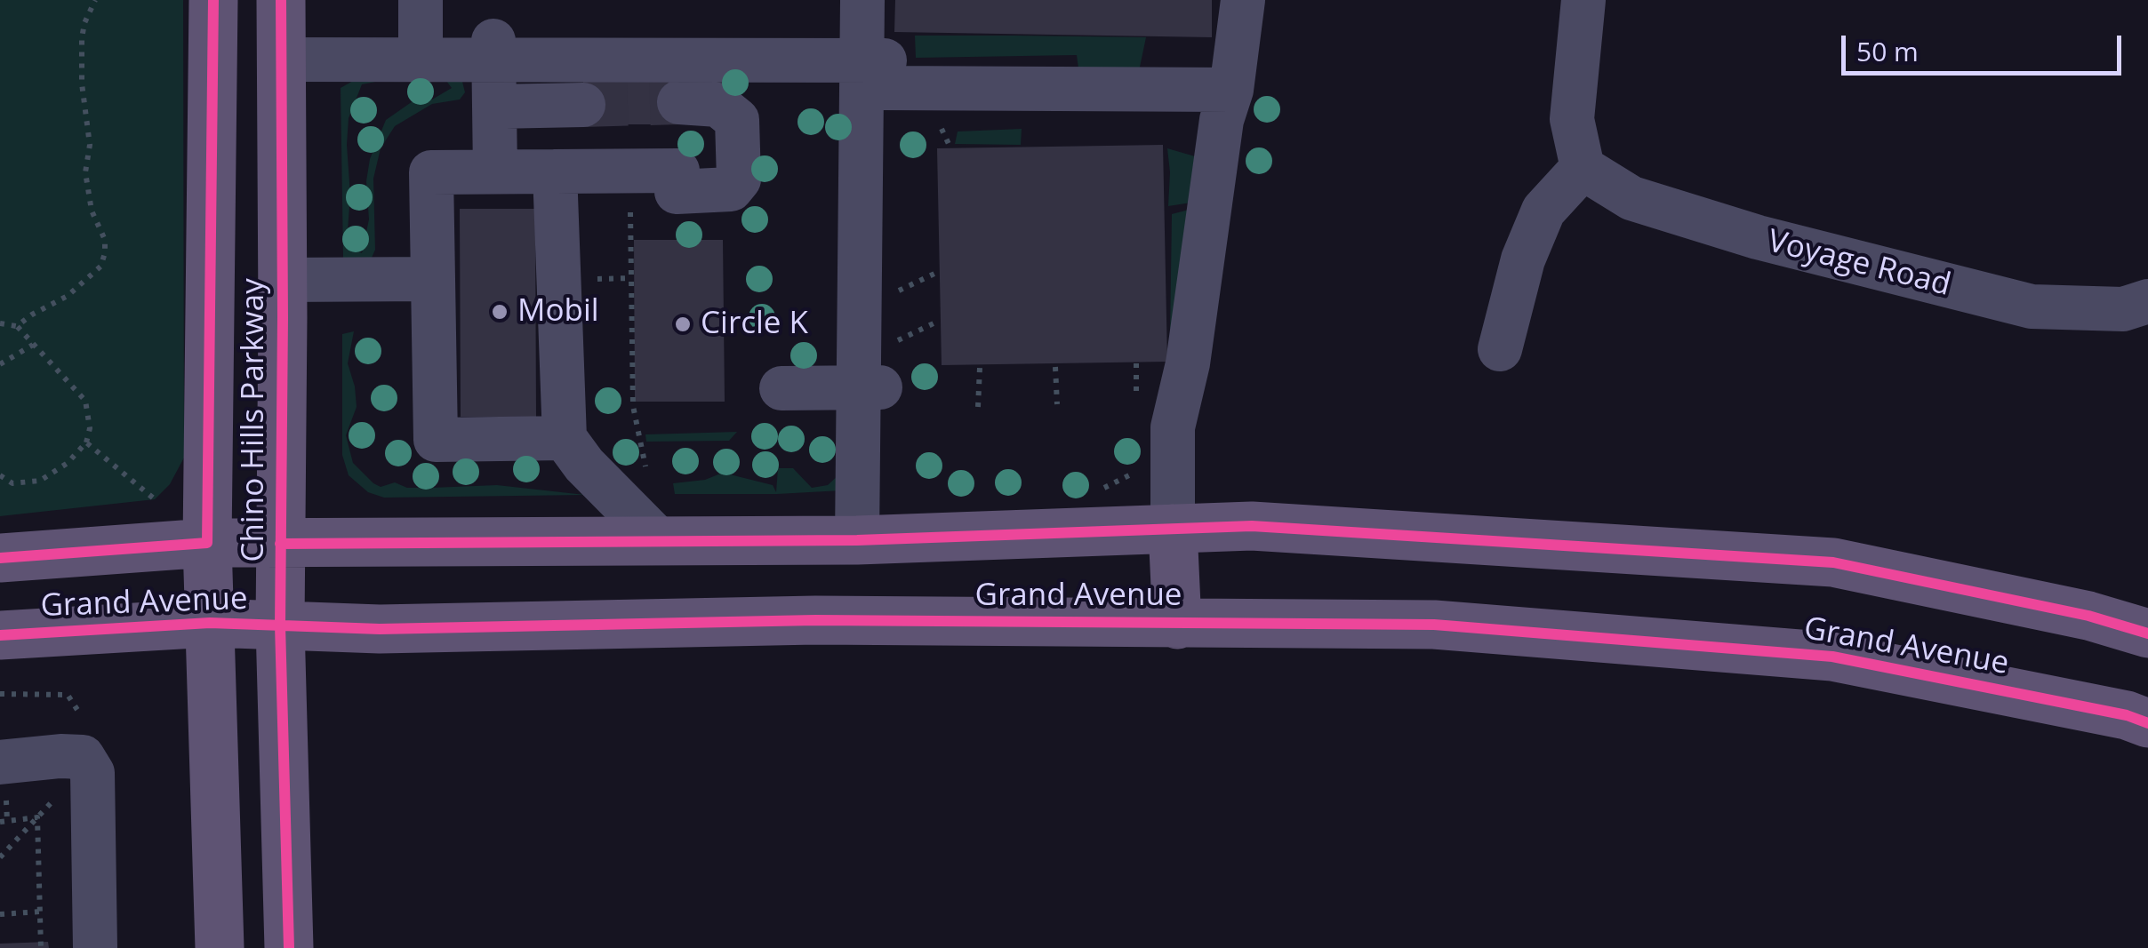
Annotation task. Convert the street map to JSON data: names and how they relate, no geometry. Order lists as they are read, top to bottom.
{
  "streets": {
    "main road": ["Chino Hills Parkway", "Grand Avenue"],
    "street": ["Voyage Road"]
  },
  "crossings": [
    ["Chino Hills Parkway", "Grand Avenue"]
  ],
  "places": ["Mobil", "Circle K"],
  "scale_bar": "50 m"
}
